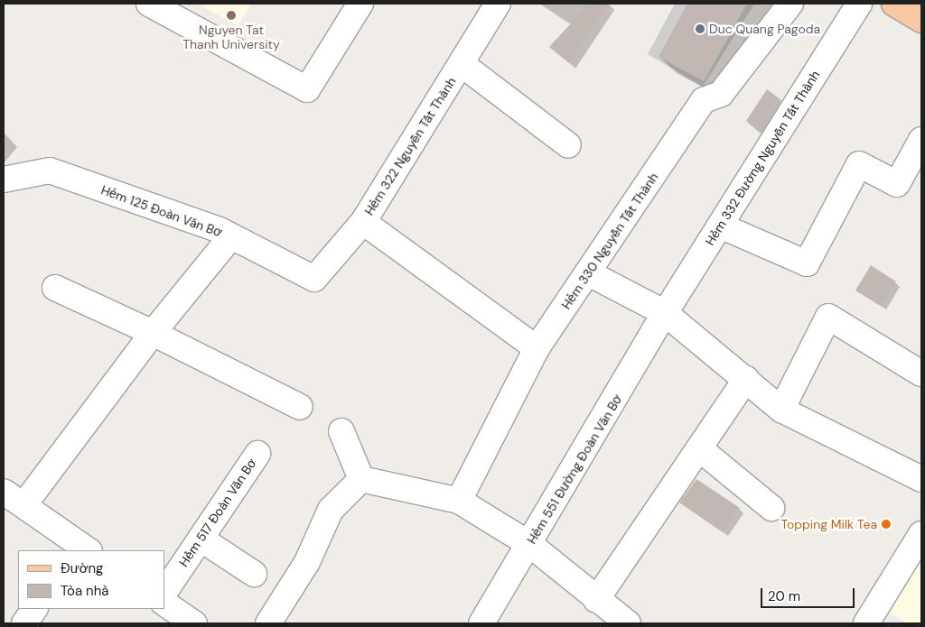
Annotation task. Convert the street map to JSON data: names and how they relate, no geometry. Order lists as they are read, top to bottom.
{
  "streets": {
    "street": [
      "Hẻm 322 Nguyễn Tất Thành",
      "Hẻm 332 Đường Nguyễn Tất Thành",
      "Hẻm 125 Đoàn Văn Bơ",
      "Hẻm 330 Nguyễn Tất Thành",
      "Hẻm 551 Đường Đoàn Văn Bơ",
      "Hẻm 517 Đoàn Văn Bơ"
    ]
  },
  "crossings": [
    ["Hẻm 322 Nguyễn Tất Thành", "Hẻm 125 Đoàn Văn Bơ"],
    ["Hẻm 322 Nguyễn Tất Thành", "Hẻm 330 Nguyễn Tất Thành"],
    ["Hẻm 332 Đường Nguyễn Tất Thành", "Hẻm 551 Đường Đoàn Văn Bơ"]
  ],
  "places": ["Nguyen Tat Thanh University", "Duc Quang Pagoda", "Topping Milk Tea"],
  "legend": ["Đường", "Tòa nhà"],
  "scale_bar": "20 m"
}
